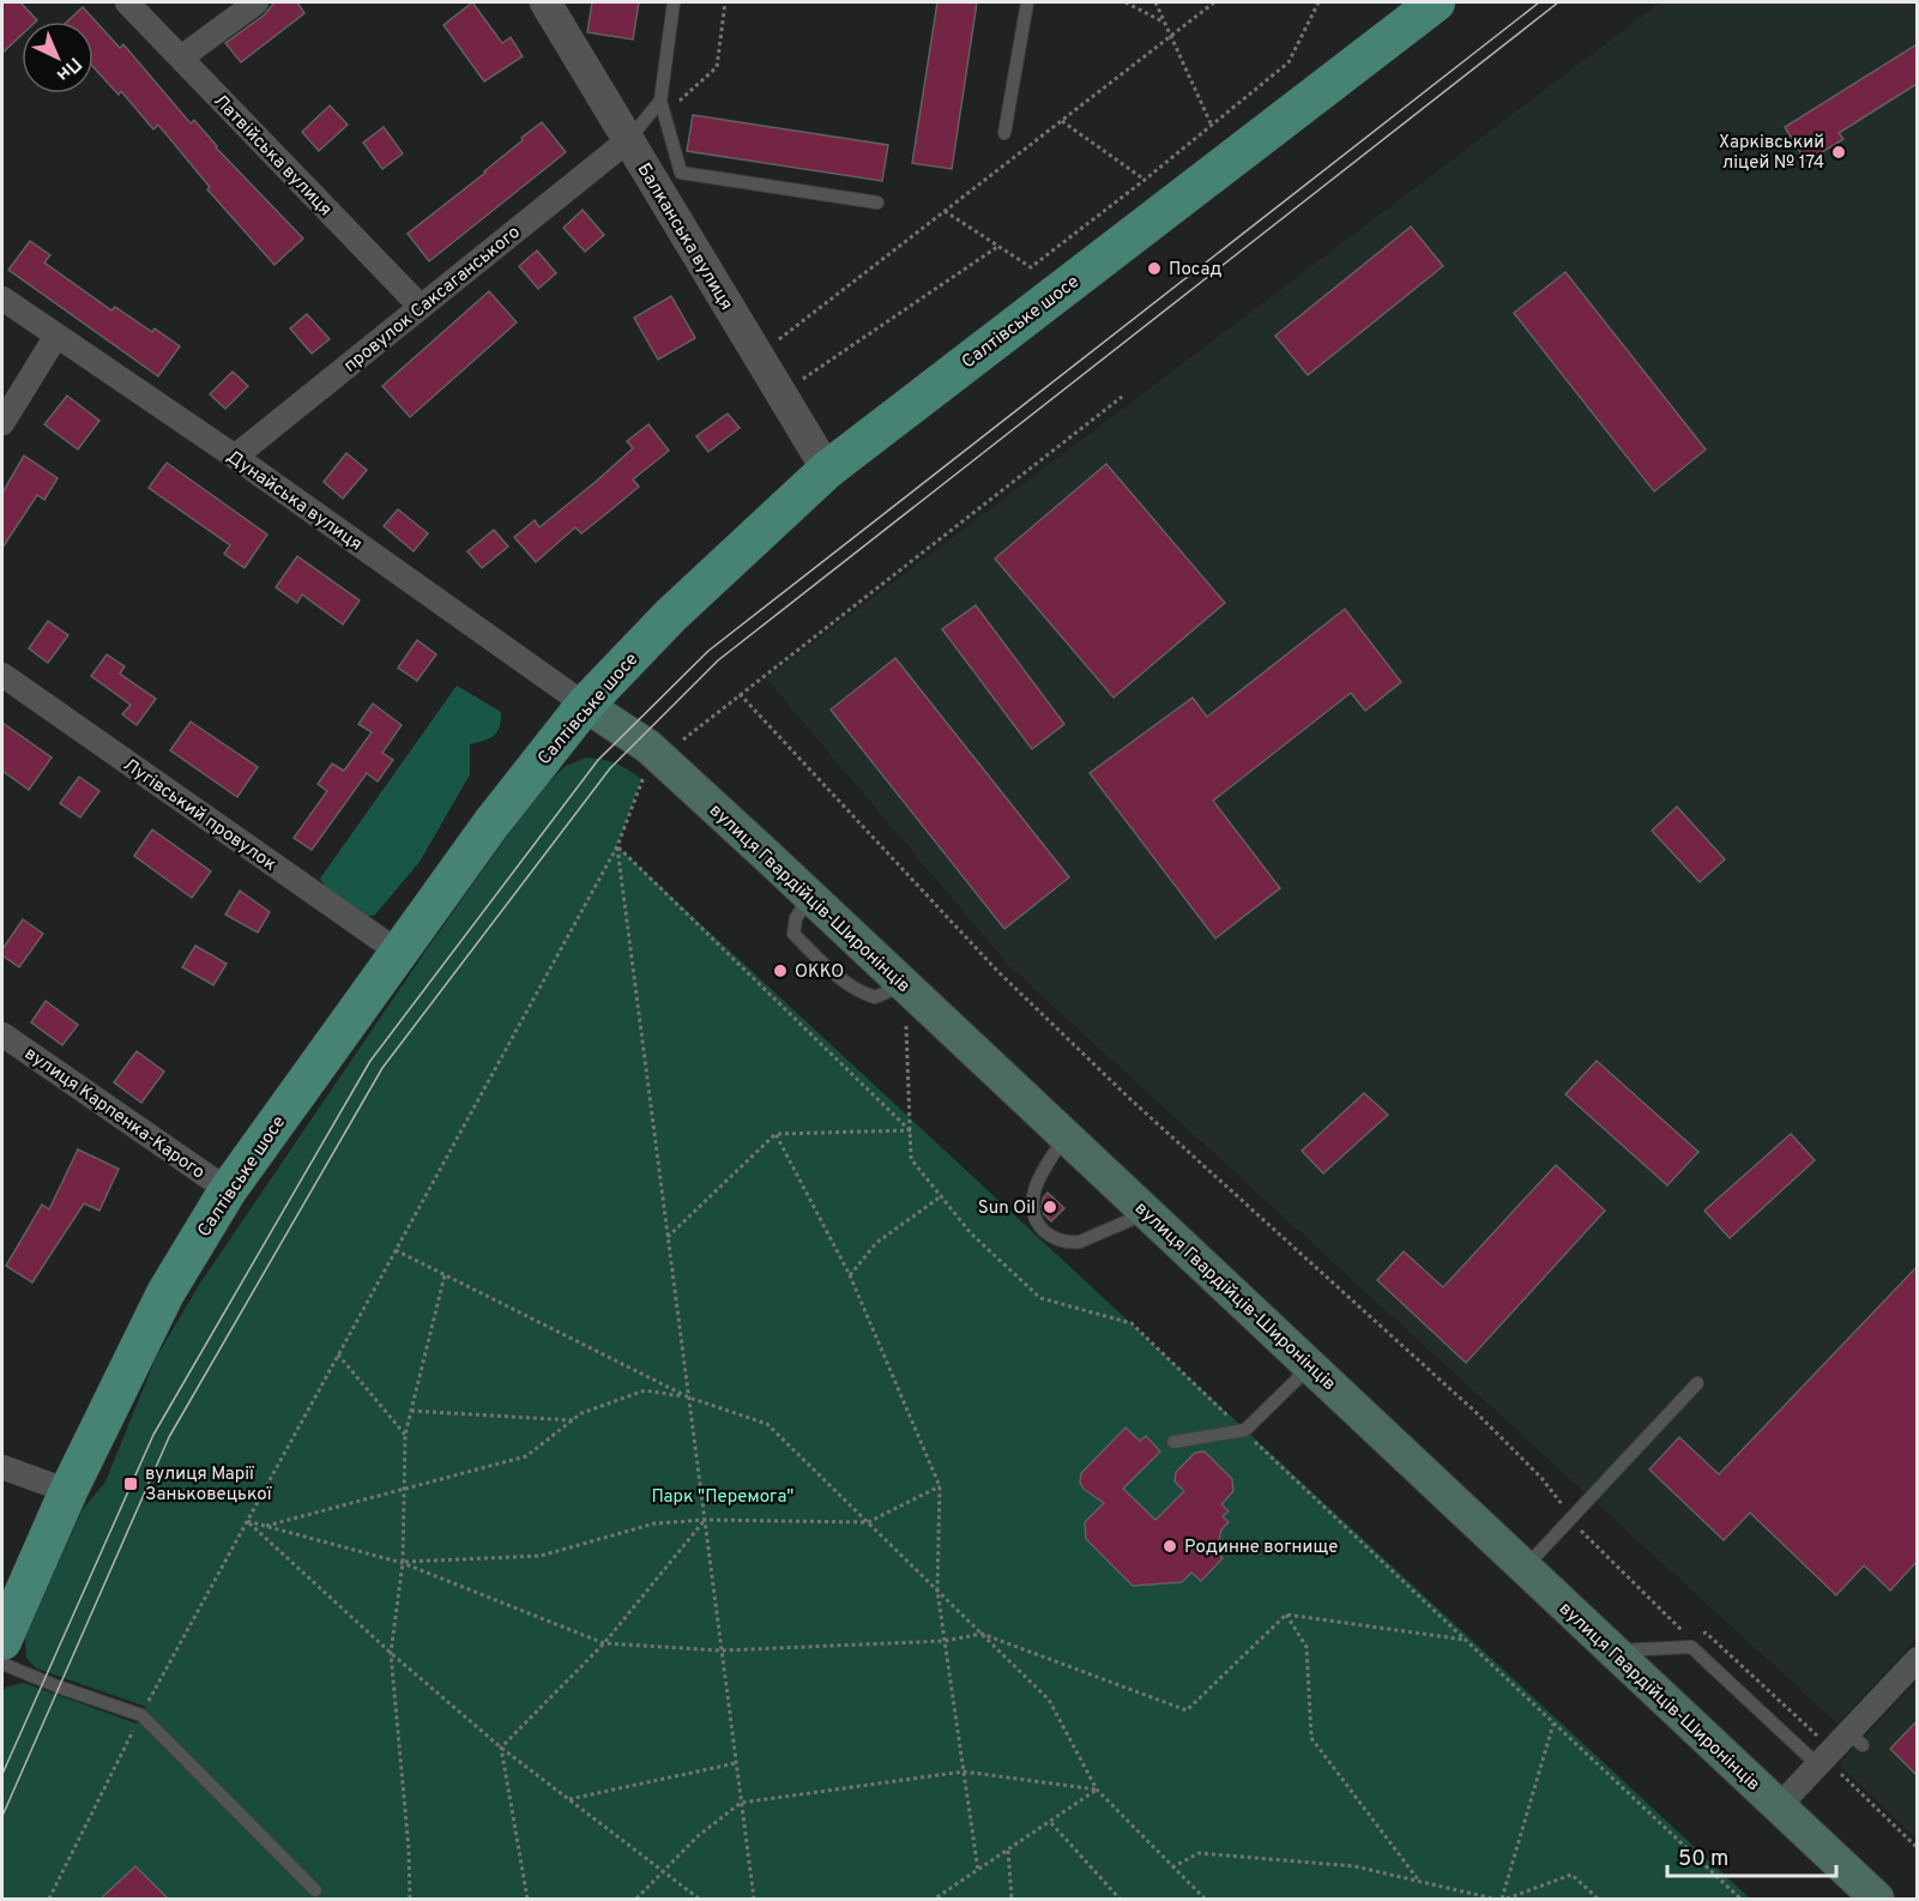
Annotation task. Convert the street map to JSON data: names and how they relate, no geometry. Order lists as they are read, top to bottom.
{
  "streets": {
    "main road": ["Салтівське шосе", "вулиця Гвардійців-Широнінців"],
    "street": [
      "Латвійська вулиця",
      "Балканська вулиця",
      "провулок Саксаганського",
      "Дунайська вулиця",
      "Лугівський провулок",
      "вулиця Карпенка-Карого"
    ]
  },
  "crossings": [
    ["Латвійська вулиця", "провулок Саксаганського"],
    ["Балканська вулиця", "провулок Саксаганського"],
    ["Балканська вулиця", "Салтівське шосе"],
    ["провулок Саксаганського", "Дунайська вулиця"],
    ["Салтівське шосе", "Дунайська вулиця"],
    ["Салтівське шосе", "Лугівський провулок"],
    ["Салтівське шосе", "вулиця Гвардійців-Широнінців"],
    ["Салтівське шосе", "вулиця Карпенка-Карого"],
    ["Дунайська вулиця", "вулиця Гвардійців-Широнінців"]
  ],
  "parks": ["Парк \"Перемога\""],
  "places": {
    "other": [
      "Харківський ліцей № 174",
      "Посад",
      "ОККО",
      "Sun Oil",
      "Родинне вогнище"
    ],
    "transit": ["вулиця Марії Заньковецької"]
  },
  "scale_bar": "50 m",
  "north": "bottom right"
}
